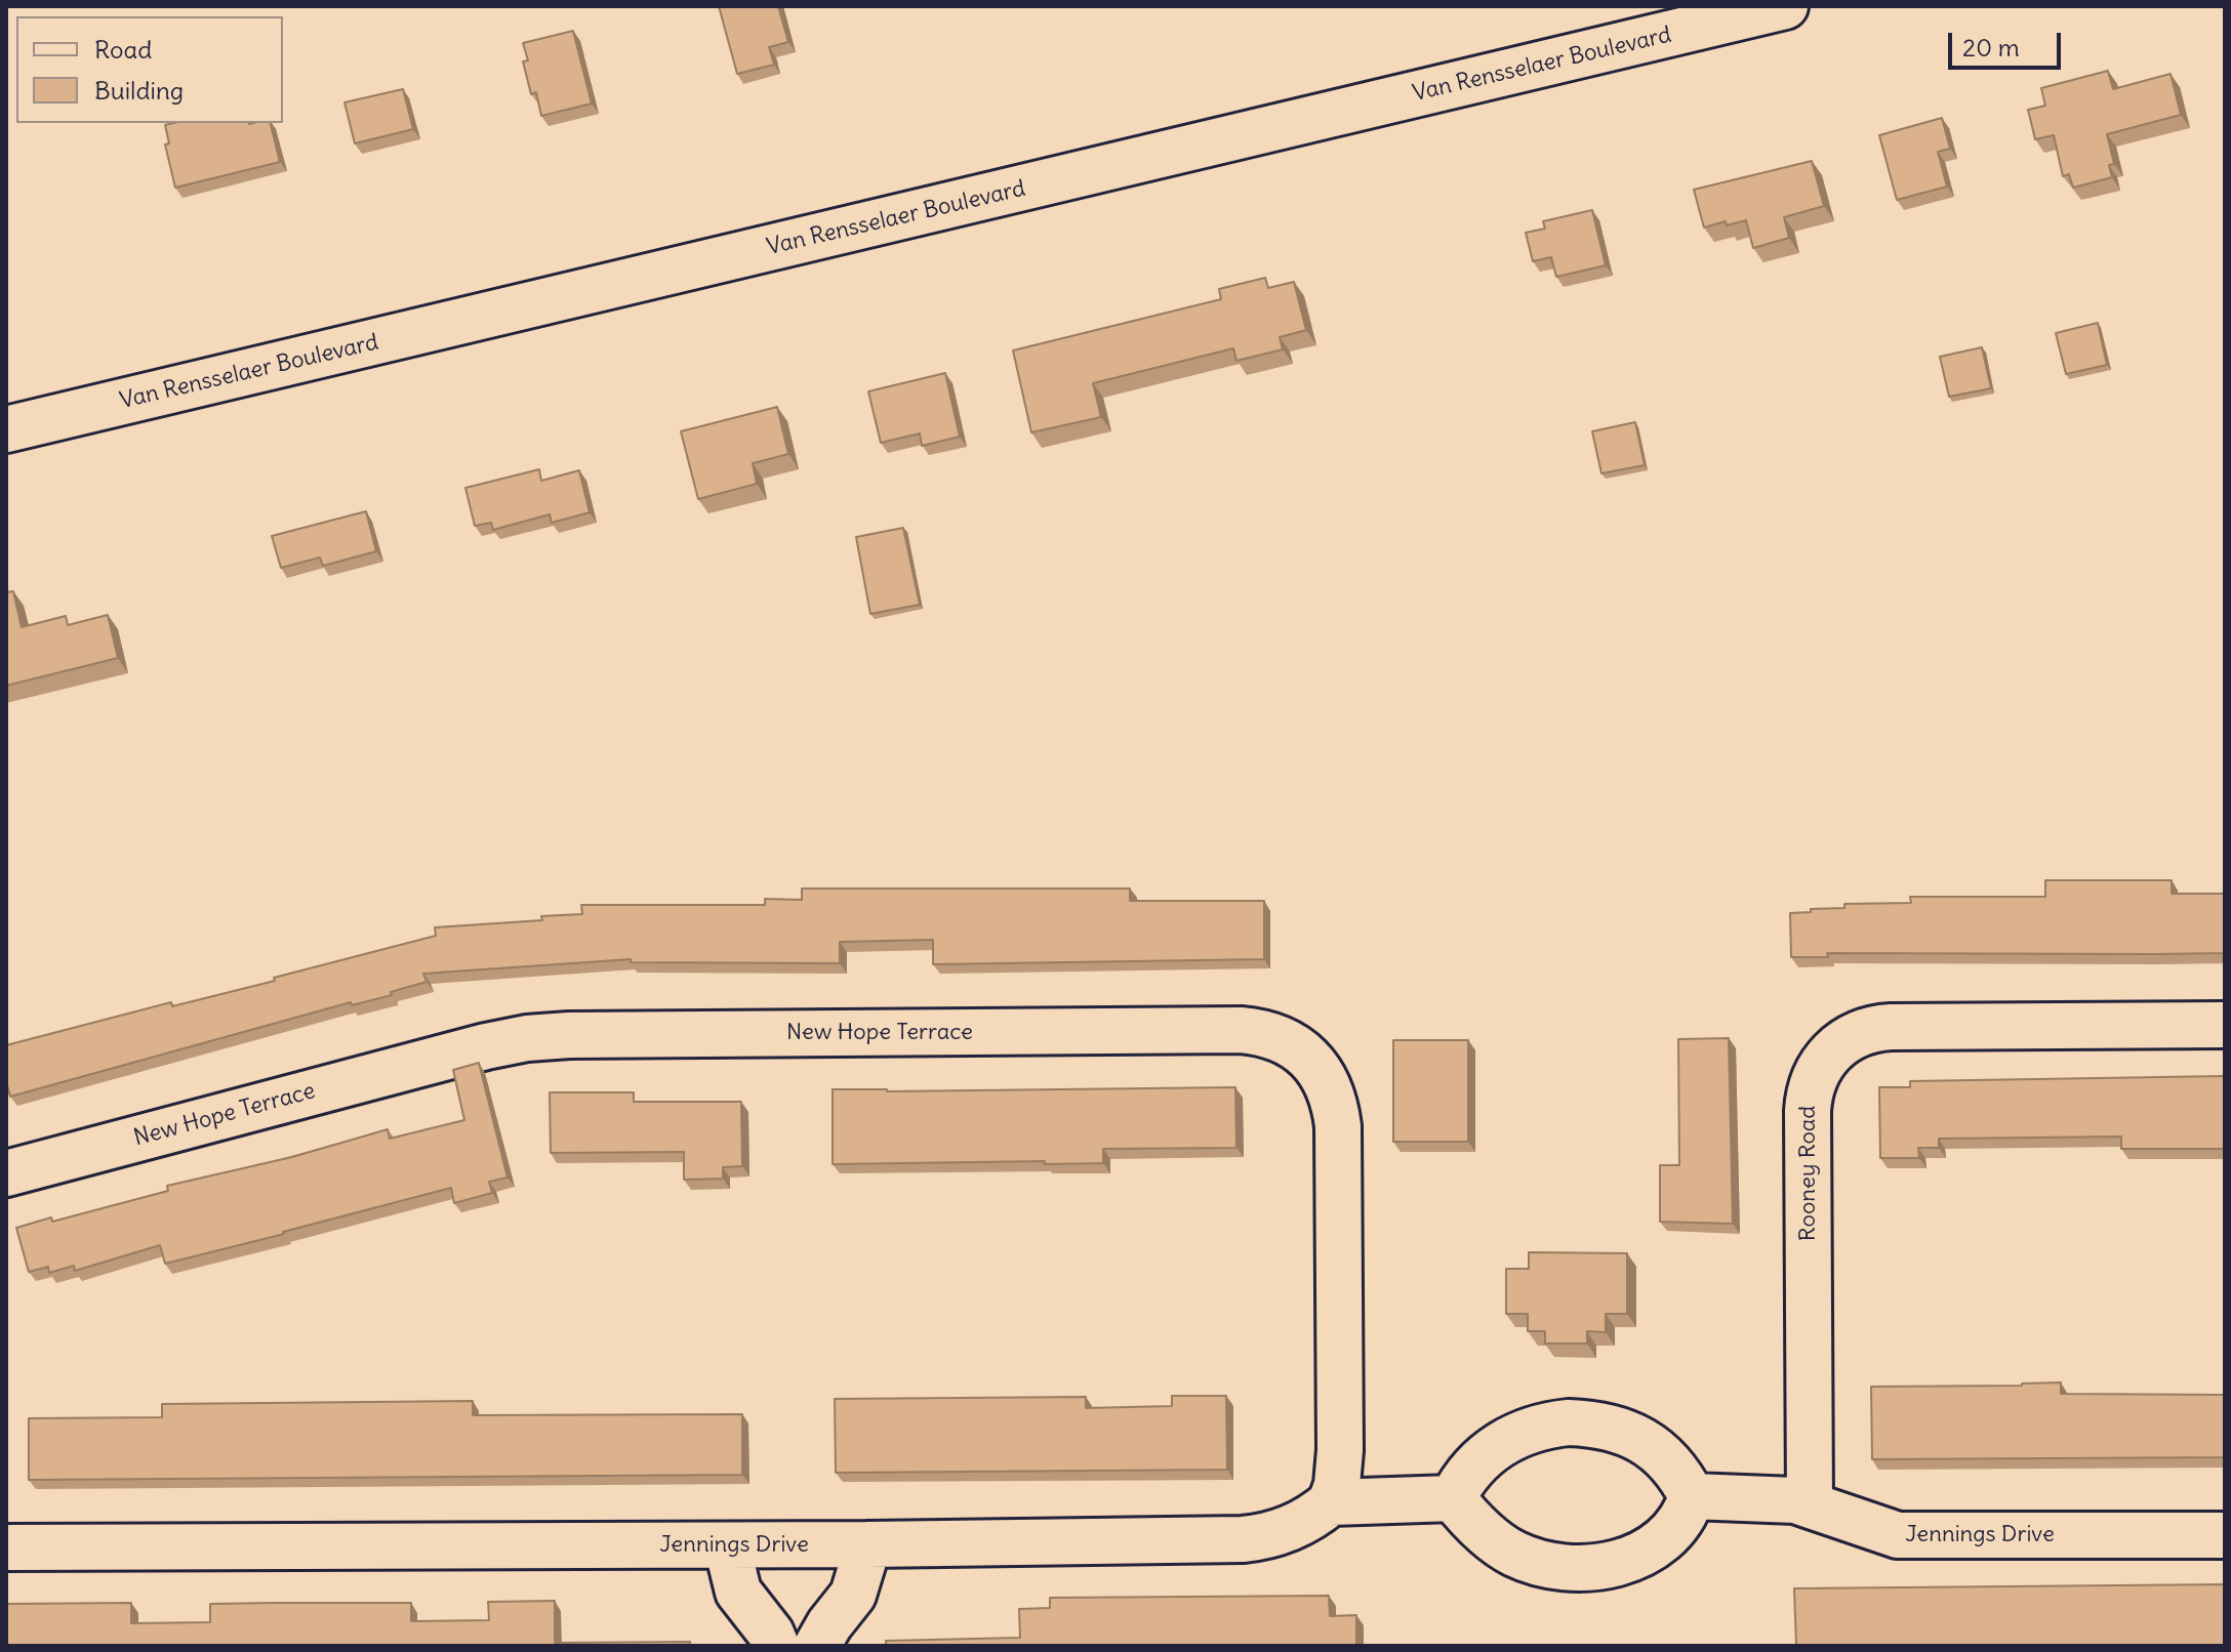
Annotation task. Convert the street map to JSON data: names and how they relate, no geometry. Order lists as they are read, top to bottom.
{
  "streets": {
    "street": [
      "Van Rensselaer Boulevard",
      "New Hope Terrace",
      "Rooney Road",
      "Jennings Drive"
    ]
  },
  "crossings": [
    ["New Hope Terrace", "Jennings Drive"],
    ["Rooney Road", "Jennings Drive"]
  ],
  "legend": ["Road", "Building"],
  "scale_bar": "20 m"
}
